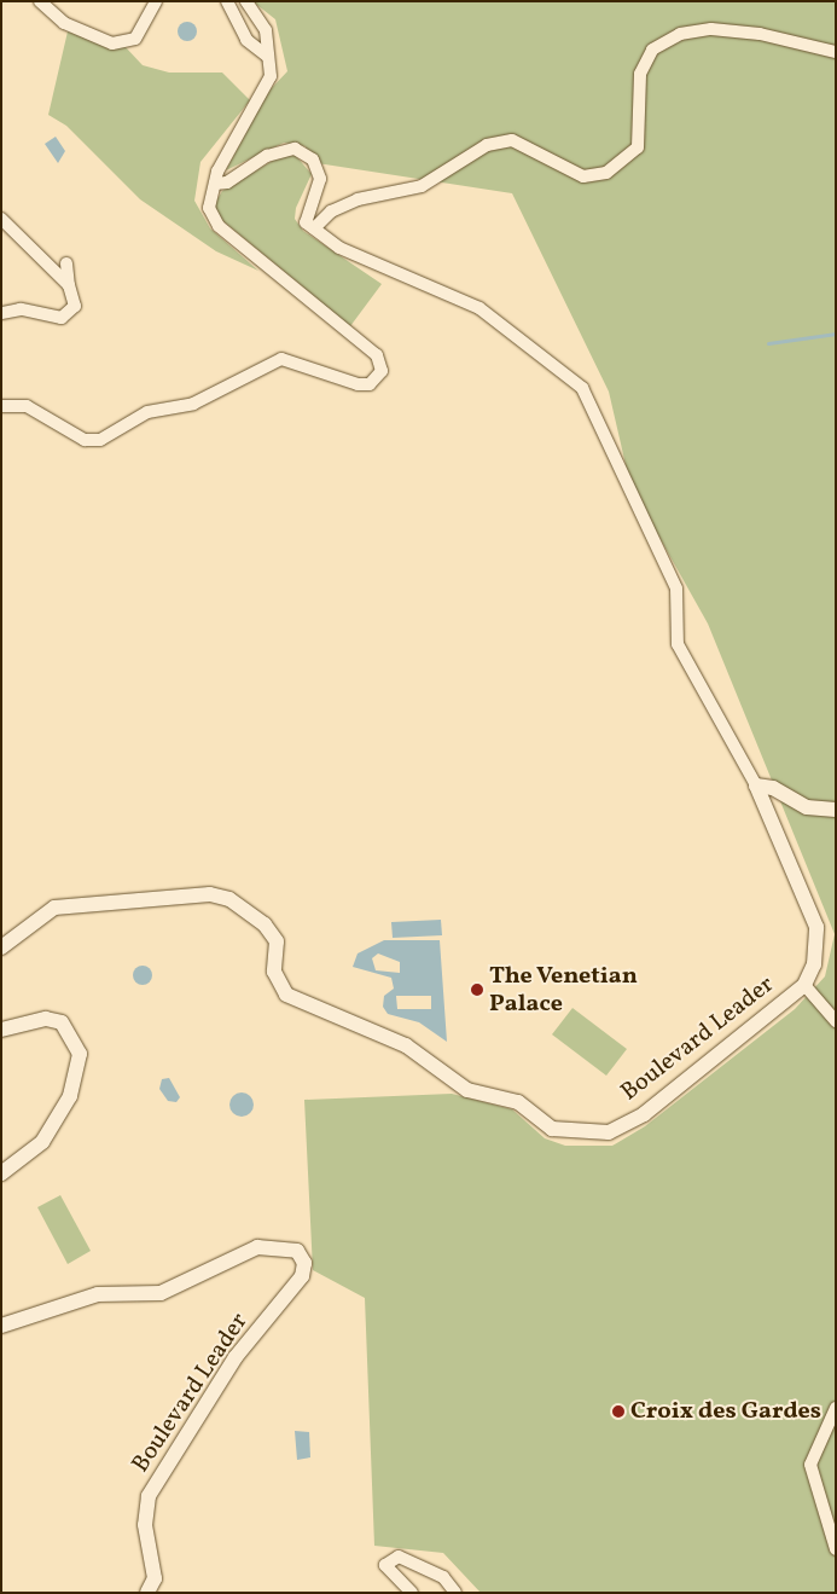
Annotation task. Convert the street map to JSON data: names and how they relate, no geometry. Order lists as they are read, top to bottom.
{
  "streets": {
    "street": ["Boulevard Leader"]
  },
  "places": ["The Venetian Palace", "Croix des Gardes"]
}
